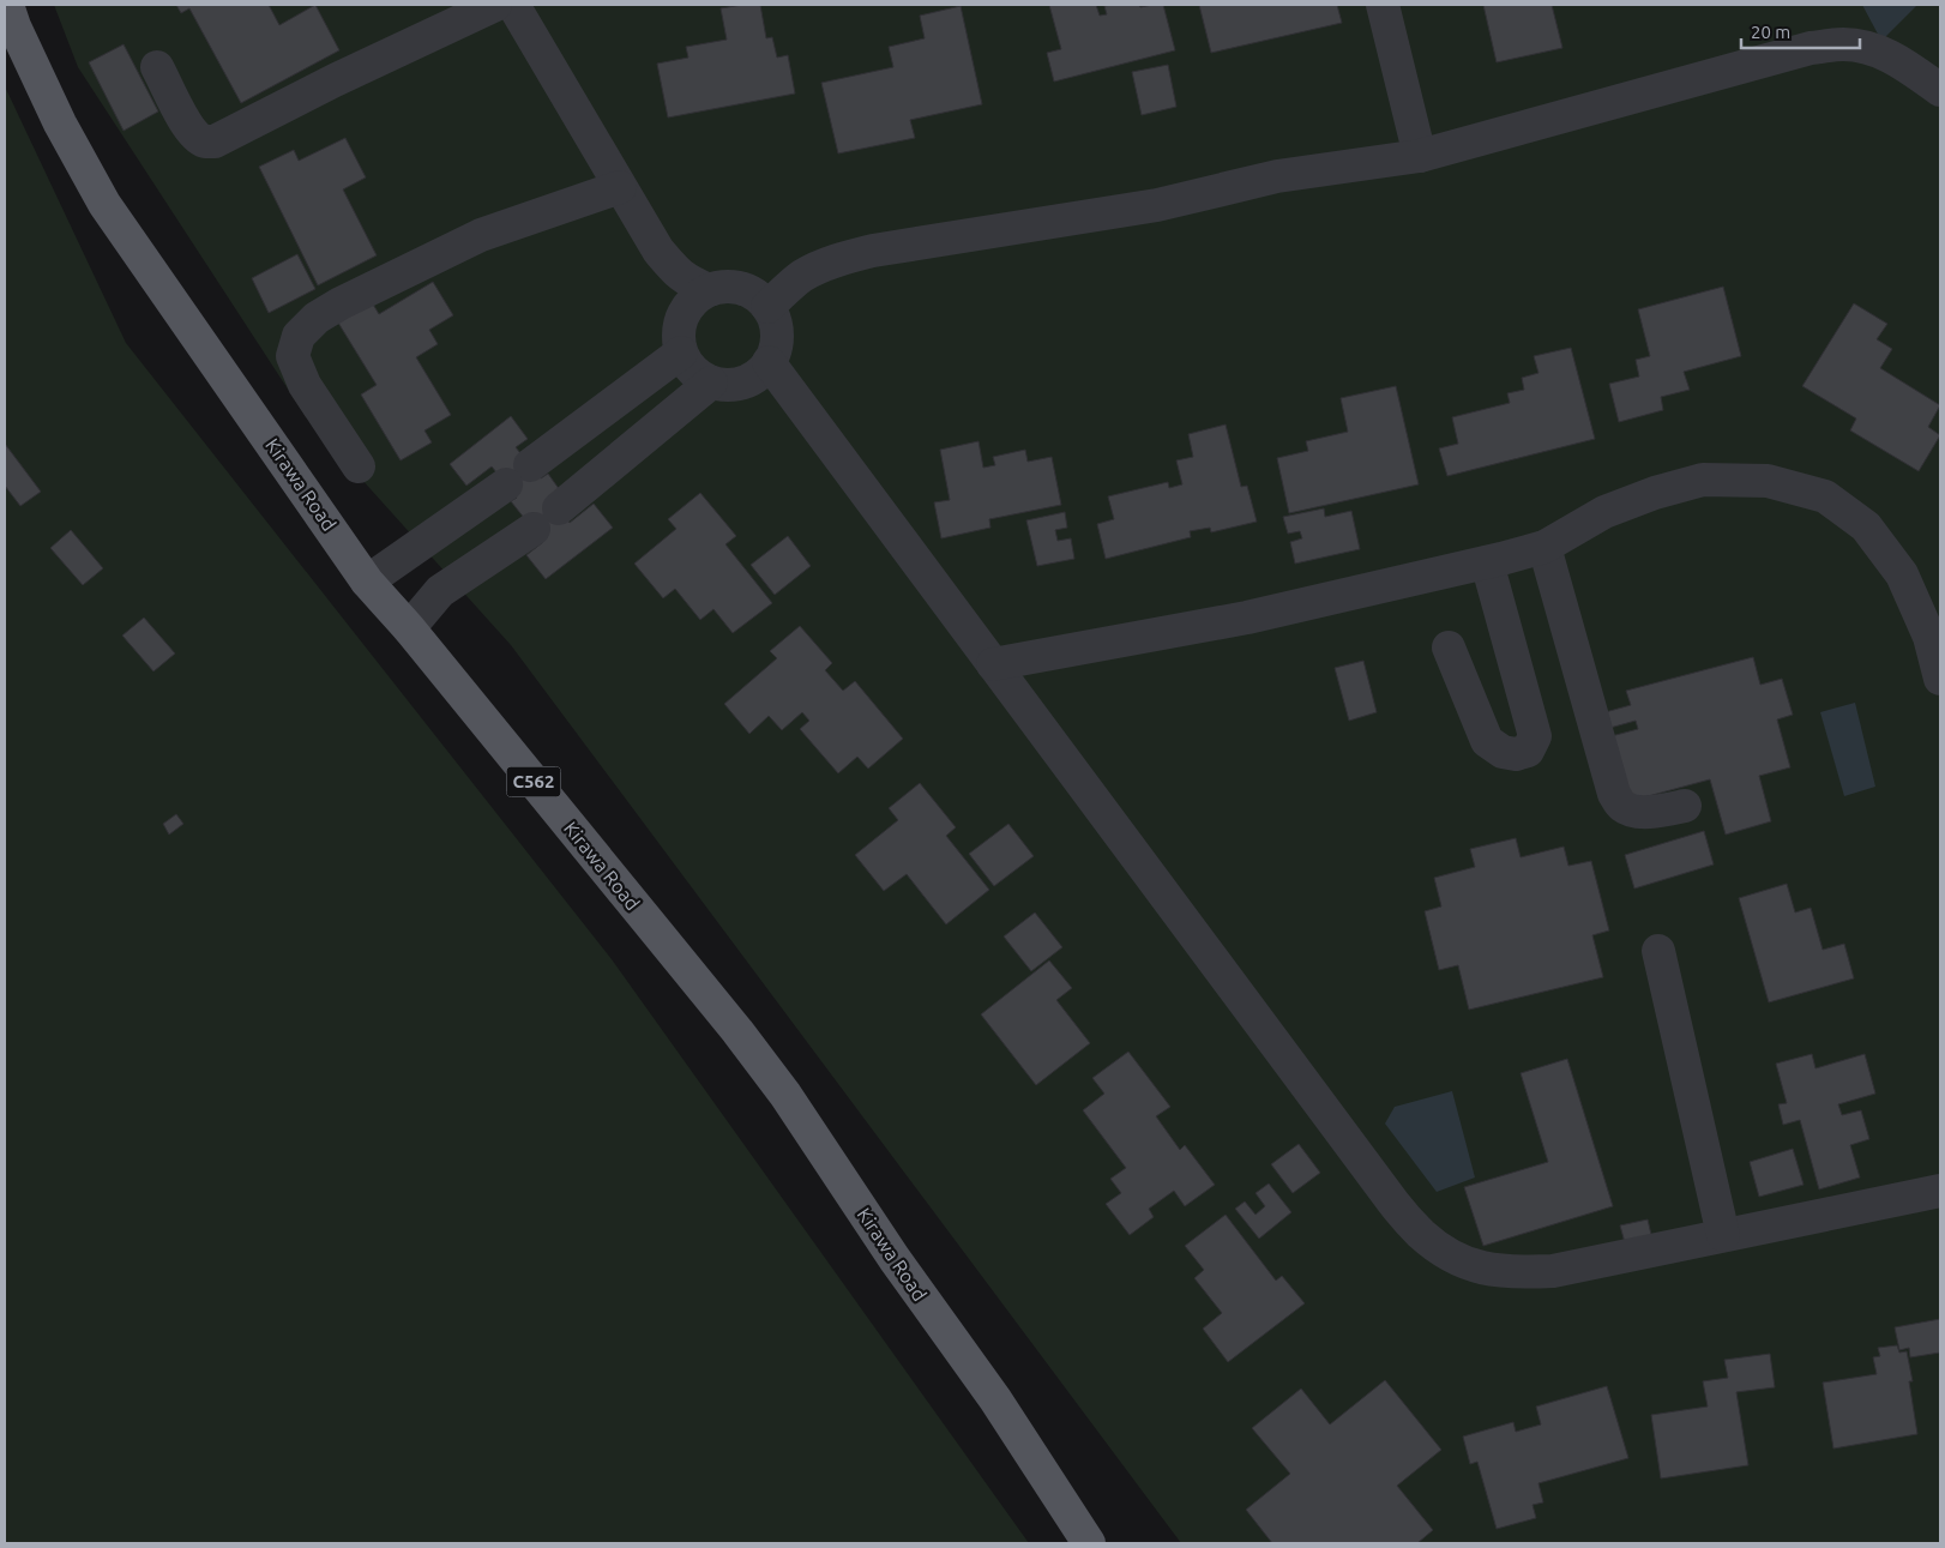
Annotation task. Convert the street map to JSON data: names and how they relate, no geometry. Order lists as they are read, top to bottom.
{
  "streets": {
    "main road": ["Kirawa Road", "C562"]
  },
  "scale_bar": "20 m"
}
